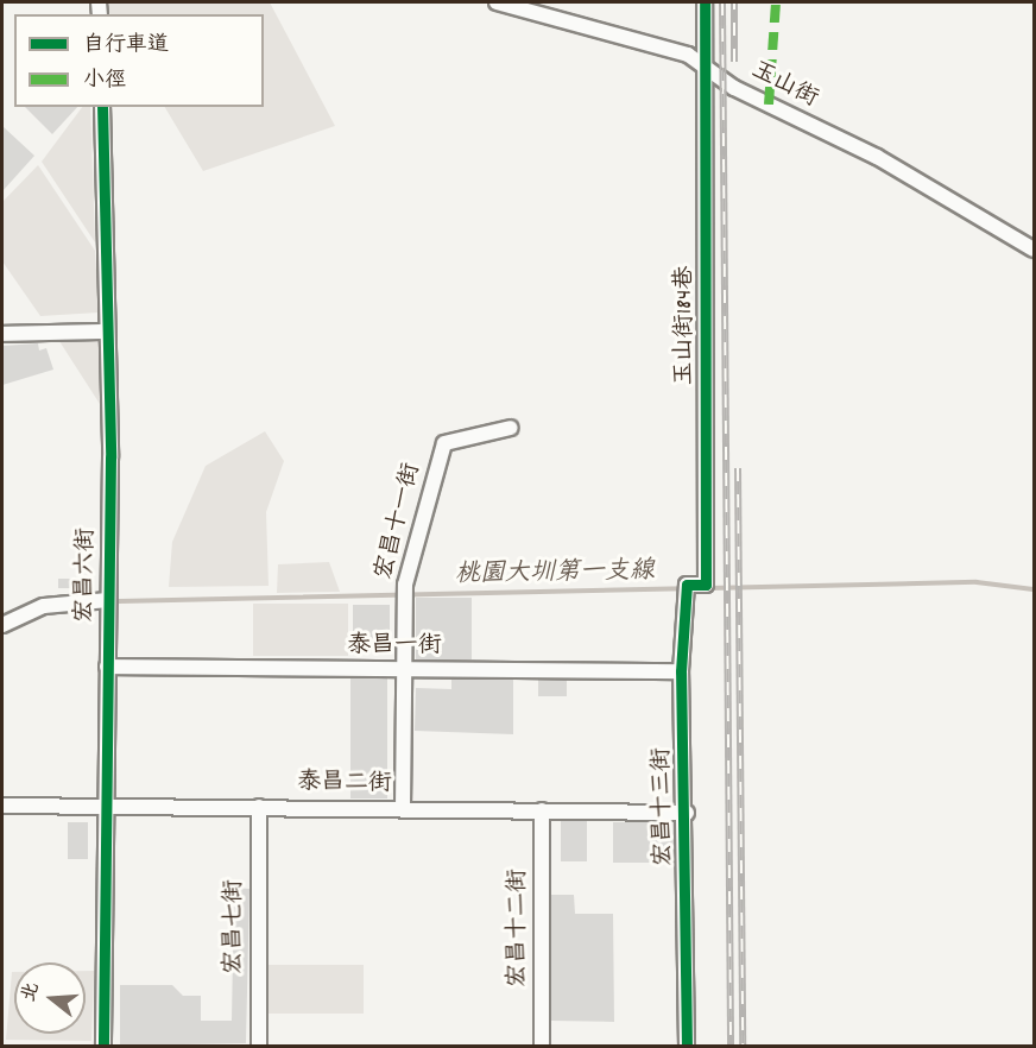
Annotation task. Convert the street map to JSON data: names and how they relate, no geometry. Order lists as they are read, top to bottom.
{
  "streets": {
    "street": [
      "玉山街",
      "玉山街184巷",
      "宏昌十一街",
      "宏昌六街",
      "泰昌一街",
      "泰昌二街",
      "宏昌十三街",
      "宏昌七街",
      "宏昌十二街"
    ]
  },
  "crossings": [
    ["玉山街", "玉山街184巷"],
    ["玉山街184巷", "宏昌十三街"],
    ["宏昌十一街", "泰昌一街"],
    ["宏昌十一街", "泰昌二街"],
    ["宏昌六街", "泰昌一街"],
    ["宏昌六街", "泰昌二街"],
    ["泰昌一街", "宏昌十三街"],
    ["泰昌二街", "宏昌十三街"],
    ["泰昌二街", "宏昌七街"],
    ["泰昌二街", "宏昌十二街"]
  ],
  "water": ["桃園大圳第一支線"],
  "legend": ["自行車道", "小徑"],
  "north": "left"
}
